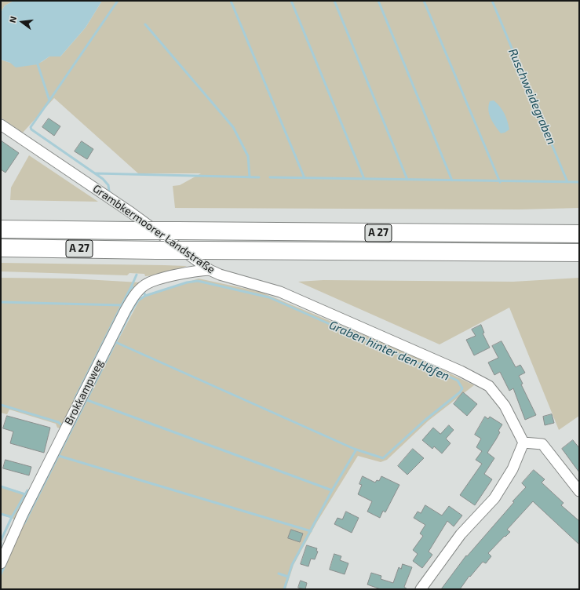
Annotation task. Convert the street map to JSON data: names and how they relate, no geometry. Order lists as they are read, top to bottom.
{
  "streets": {
    "highway": ["A 27"],
    "street": ["Grambkermoorer Landstraße", "Brokkampweg"]
  },
  "crossings": [
    ["Grambkermoorer Landstraße", "Brokkampweg"]
  ],
  "water": ["Ruschweidegraben", "Graben hinter den Höfen"],
  "north": "left"
}
